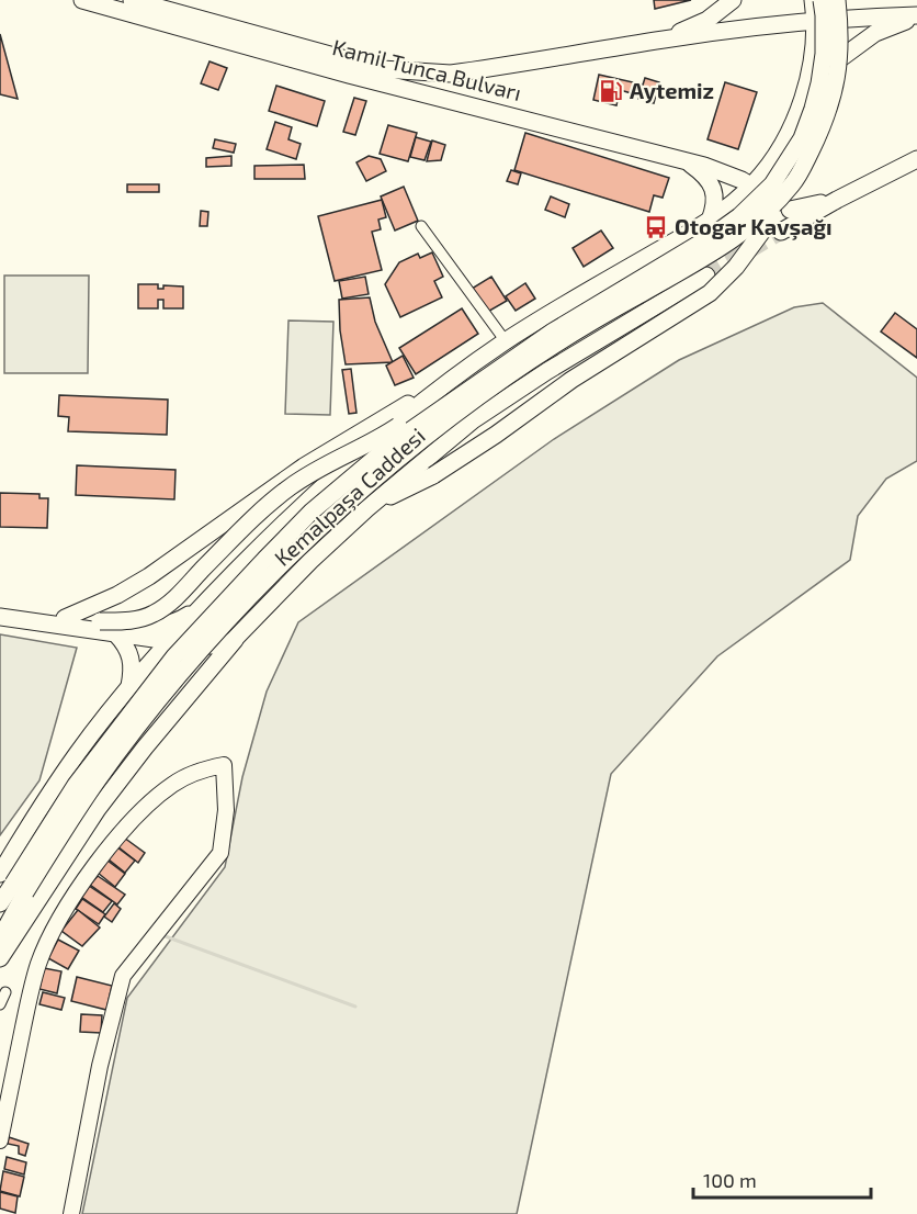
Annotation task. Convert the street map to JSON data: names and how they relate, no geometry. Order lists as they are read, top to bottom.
{
  "streets": {
    "main road": ["Kamil Tunca Bulvarı", "Kemalpaşa Caddesi"]
  },
  "crossings": [
    ["Kamil Tunca Bulvarı", "Kemalpaşa Caddesi"]
  ],
  "places": {
    "fuel station": ["Aytemiz"],
    "bus stop": ["Otogar Kavşağı"]
  },
  "scale_bar": "100 m"
}
